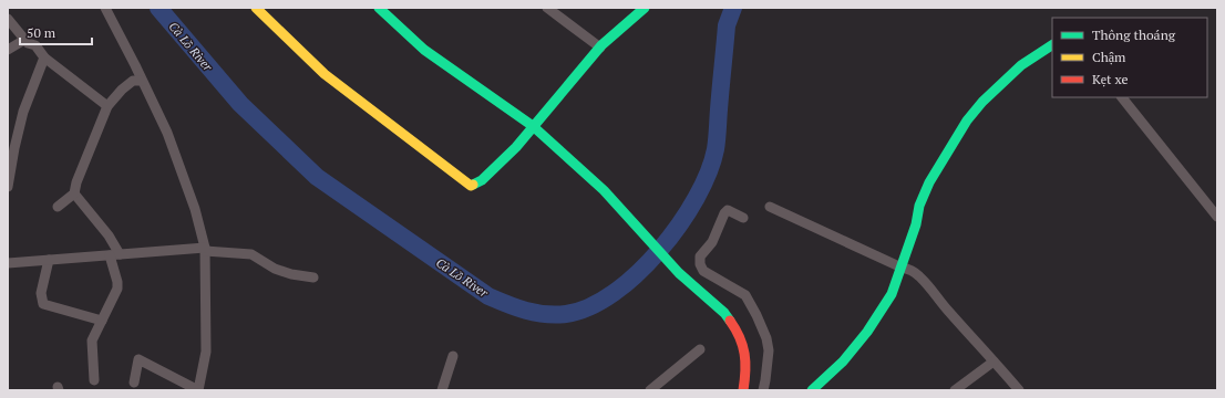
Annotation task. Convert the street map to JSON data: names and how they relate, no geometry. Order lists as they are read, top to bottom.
{
  "water": ["Cà Lồ River"],
  "legend": ["Thông thoáng", "Chậm", "Kẹt xe"],
  "scale_bar": "50 m"
}
